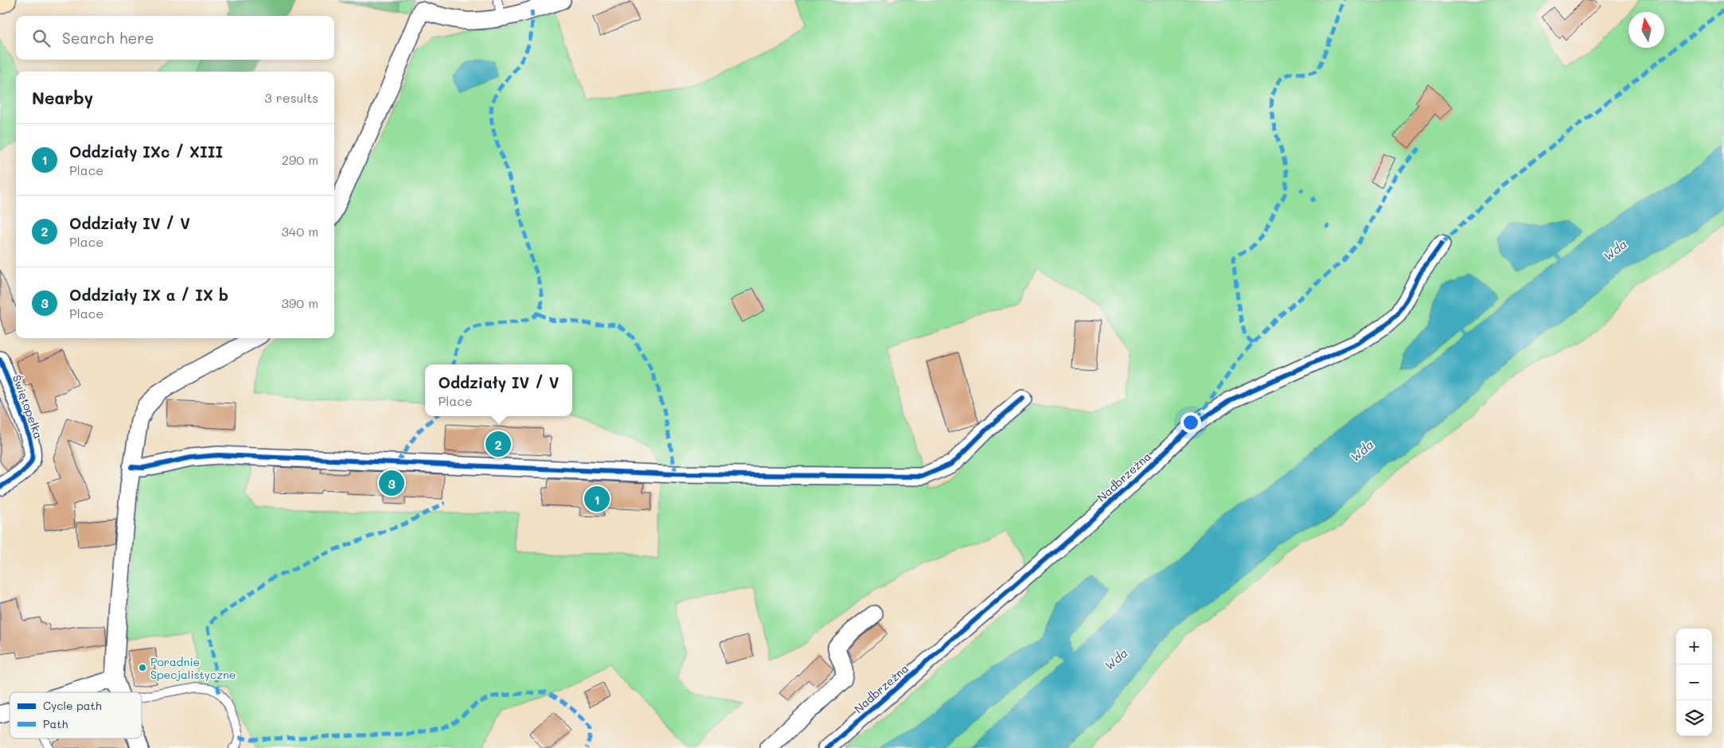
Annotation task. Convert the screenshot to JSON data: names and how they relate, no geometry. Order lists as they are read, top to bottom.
{
  "streets": {
    "street": ["Świętopełka", "Nadbrzeżna"]
  },
  "water": ["Wda"],
  "places": ["Poradnie Specjalistyczne"],
  "legend": ["Cycle path", "Path"],
  "north": "top",
  "page": {
    "search": "Search here",
    "heading": ["Nearby", "3 results"],
    "list": [
      {
        "mark": "1",
        "name": "Oddziały IXc / XIII",
        "note": "Place",
        "value": "290 m"
      },
      {
        "mark": "2",
        "name": "Oddziały IV / V",
        "note": "Place",
        "value": "340 m"
      },
      {
        "mark": "3",
        "name": "Oddziały IX a / IX b",
        "note": "Place",
        "value": "390 m"
      }
    ],
    "popup": ["Oddziały IV / V", "Place"],
    "pins": ["2", "3", "1"],
    "map_buttons": ["+", "−"]
  }
}
